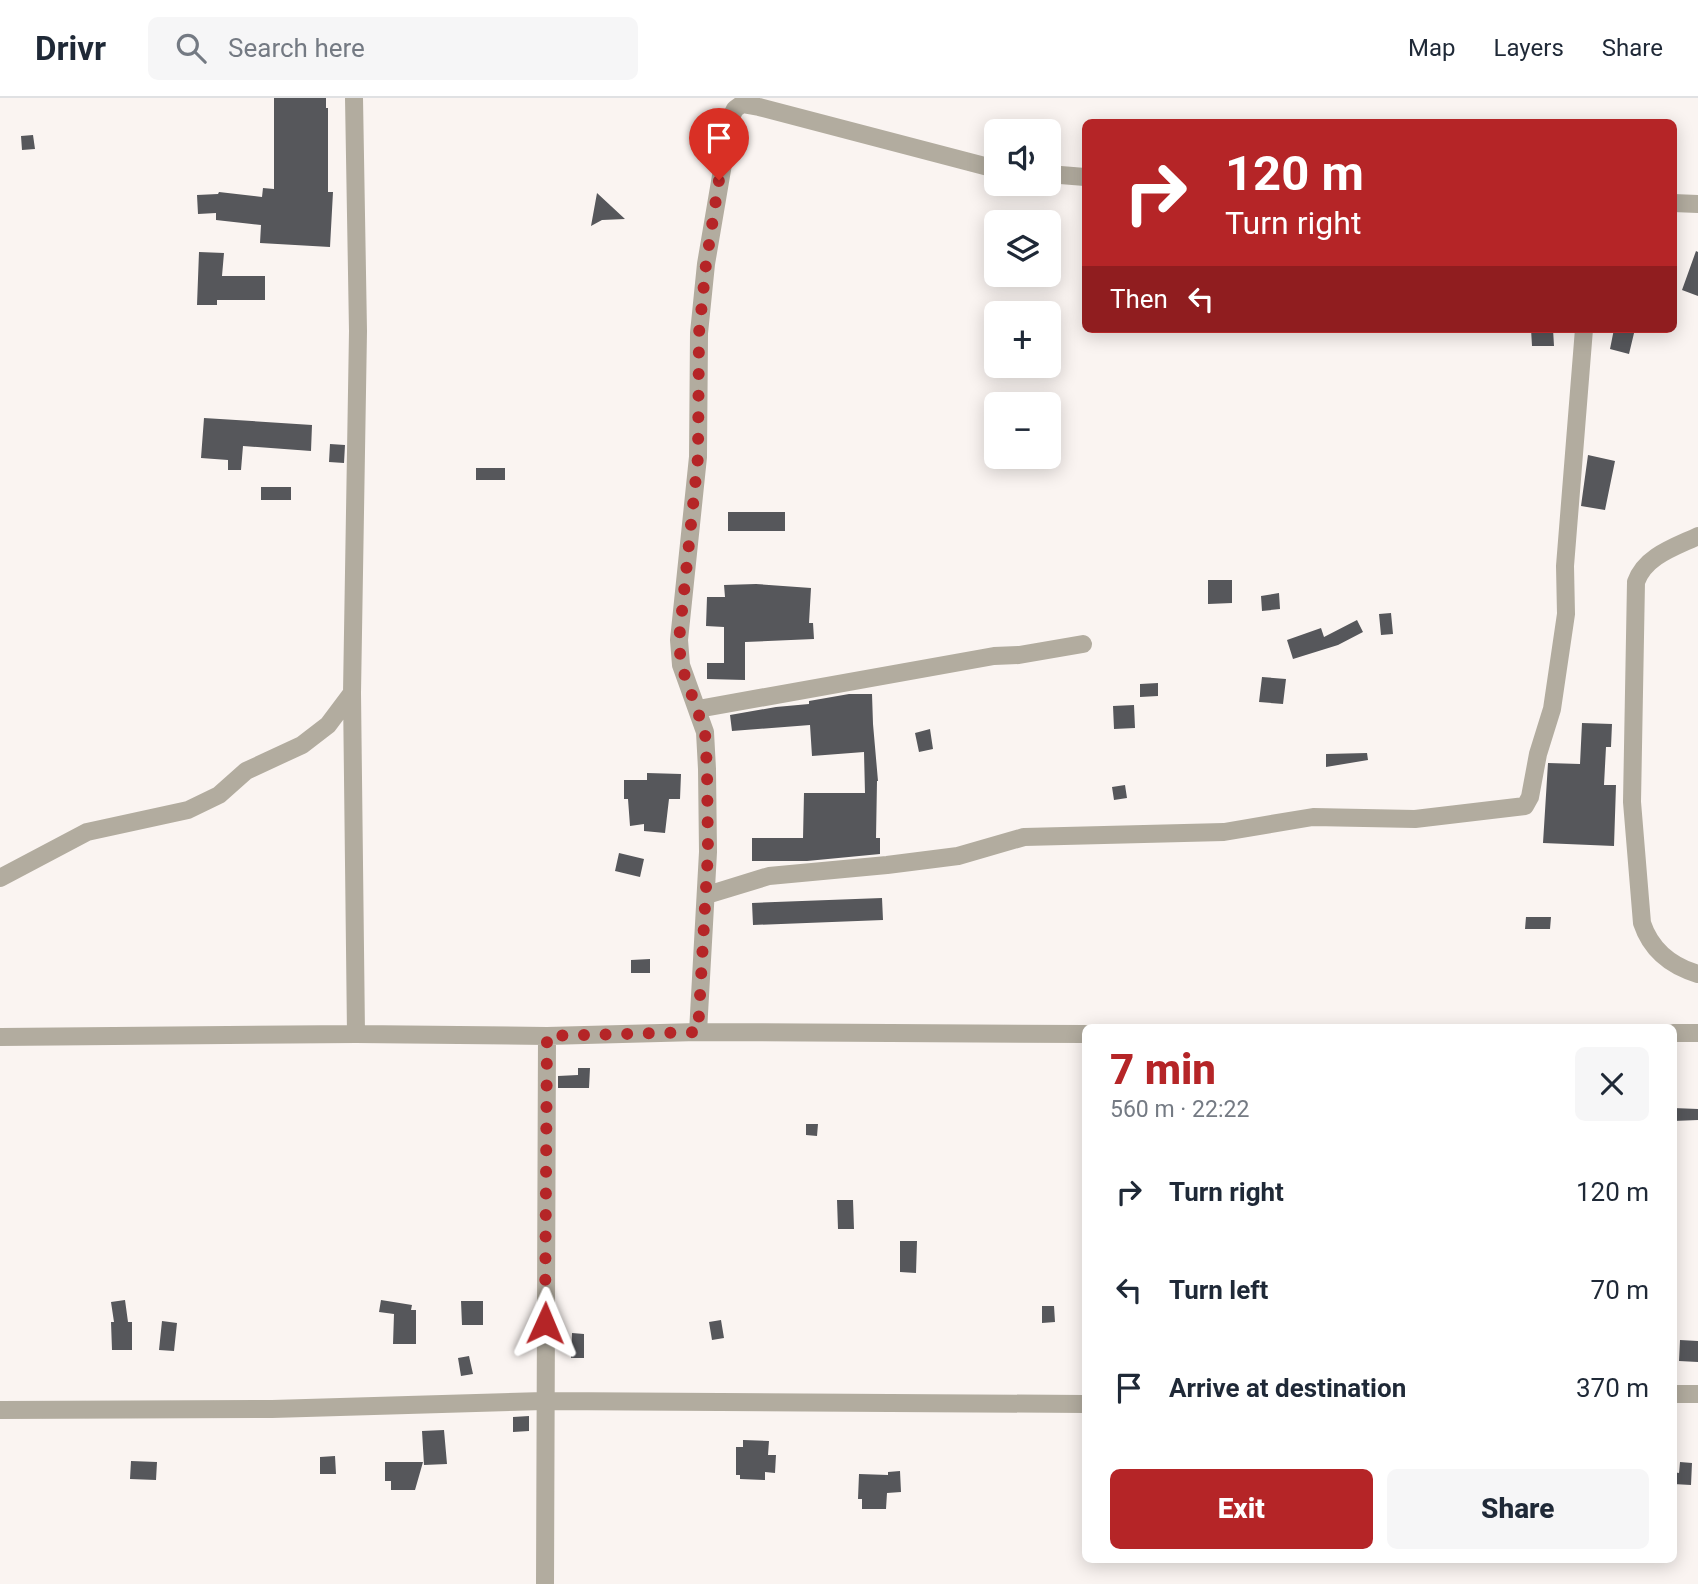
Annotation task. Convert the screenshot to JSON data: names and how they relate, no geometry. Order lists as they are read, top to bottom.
{
  "page": {
    "header": "Drivr",
    "search": "Search here",
    "nav": ["Map", "Layers", "Share"],
    "map_buttons": ["+", "−"],
    "turn": ["120 m", "Turn right"],
    "then": "Then",
    "heading": ["7 min", "560 m · 22:22"],
    "list": [
      {
        "name": "Turn right",
        "value": "120 m"
      },
      {
        "name": "Turn left",
        "value": "70 m"
      },
      {
        "name": "Arrive at destination",
        "value": "370 m"
      }
    ],
    "buttons": ["Exit", "Share"]
  }
}
